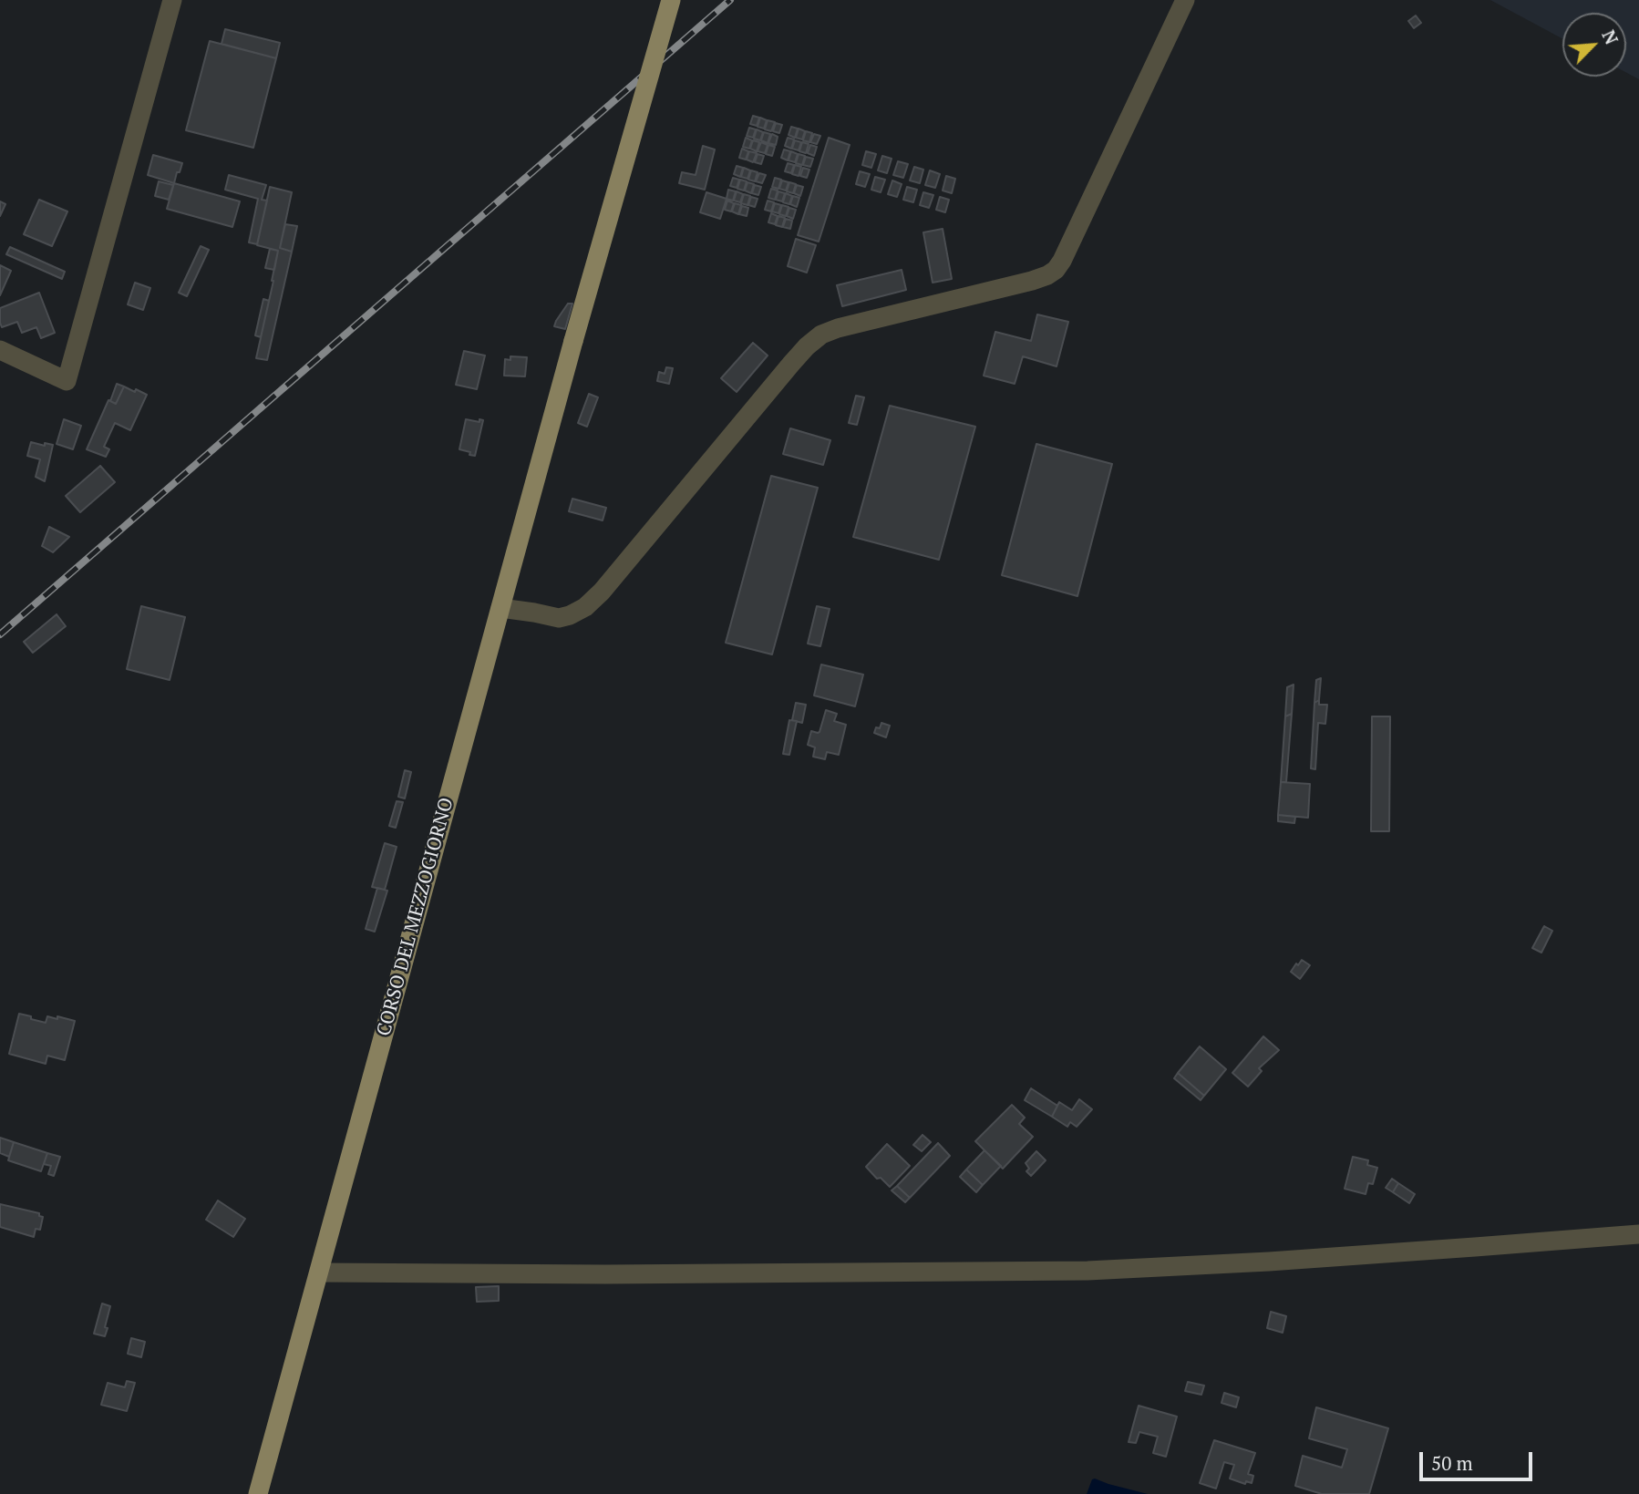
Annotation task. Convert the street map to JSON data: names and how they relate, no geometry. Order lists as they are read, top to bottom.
{
  "streets": {
    "main road": ["CORSO DEL MEZZOGIORNO"]
  },
  "scale_bar": "50 m",
  "north": "top right"
}
